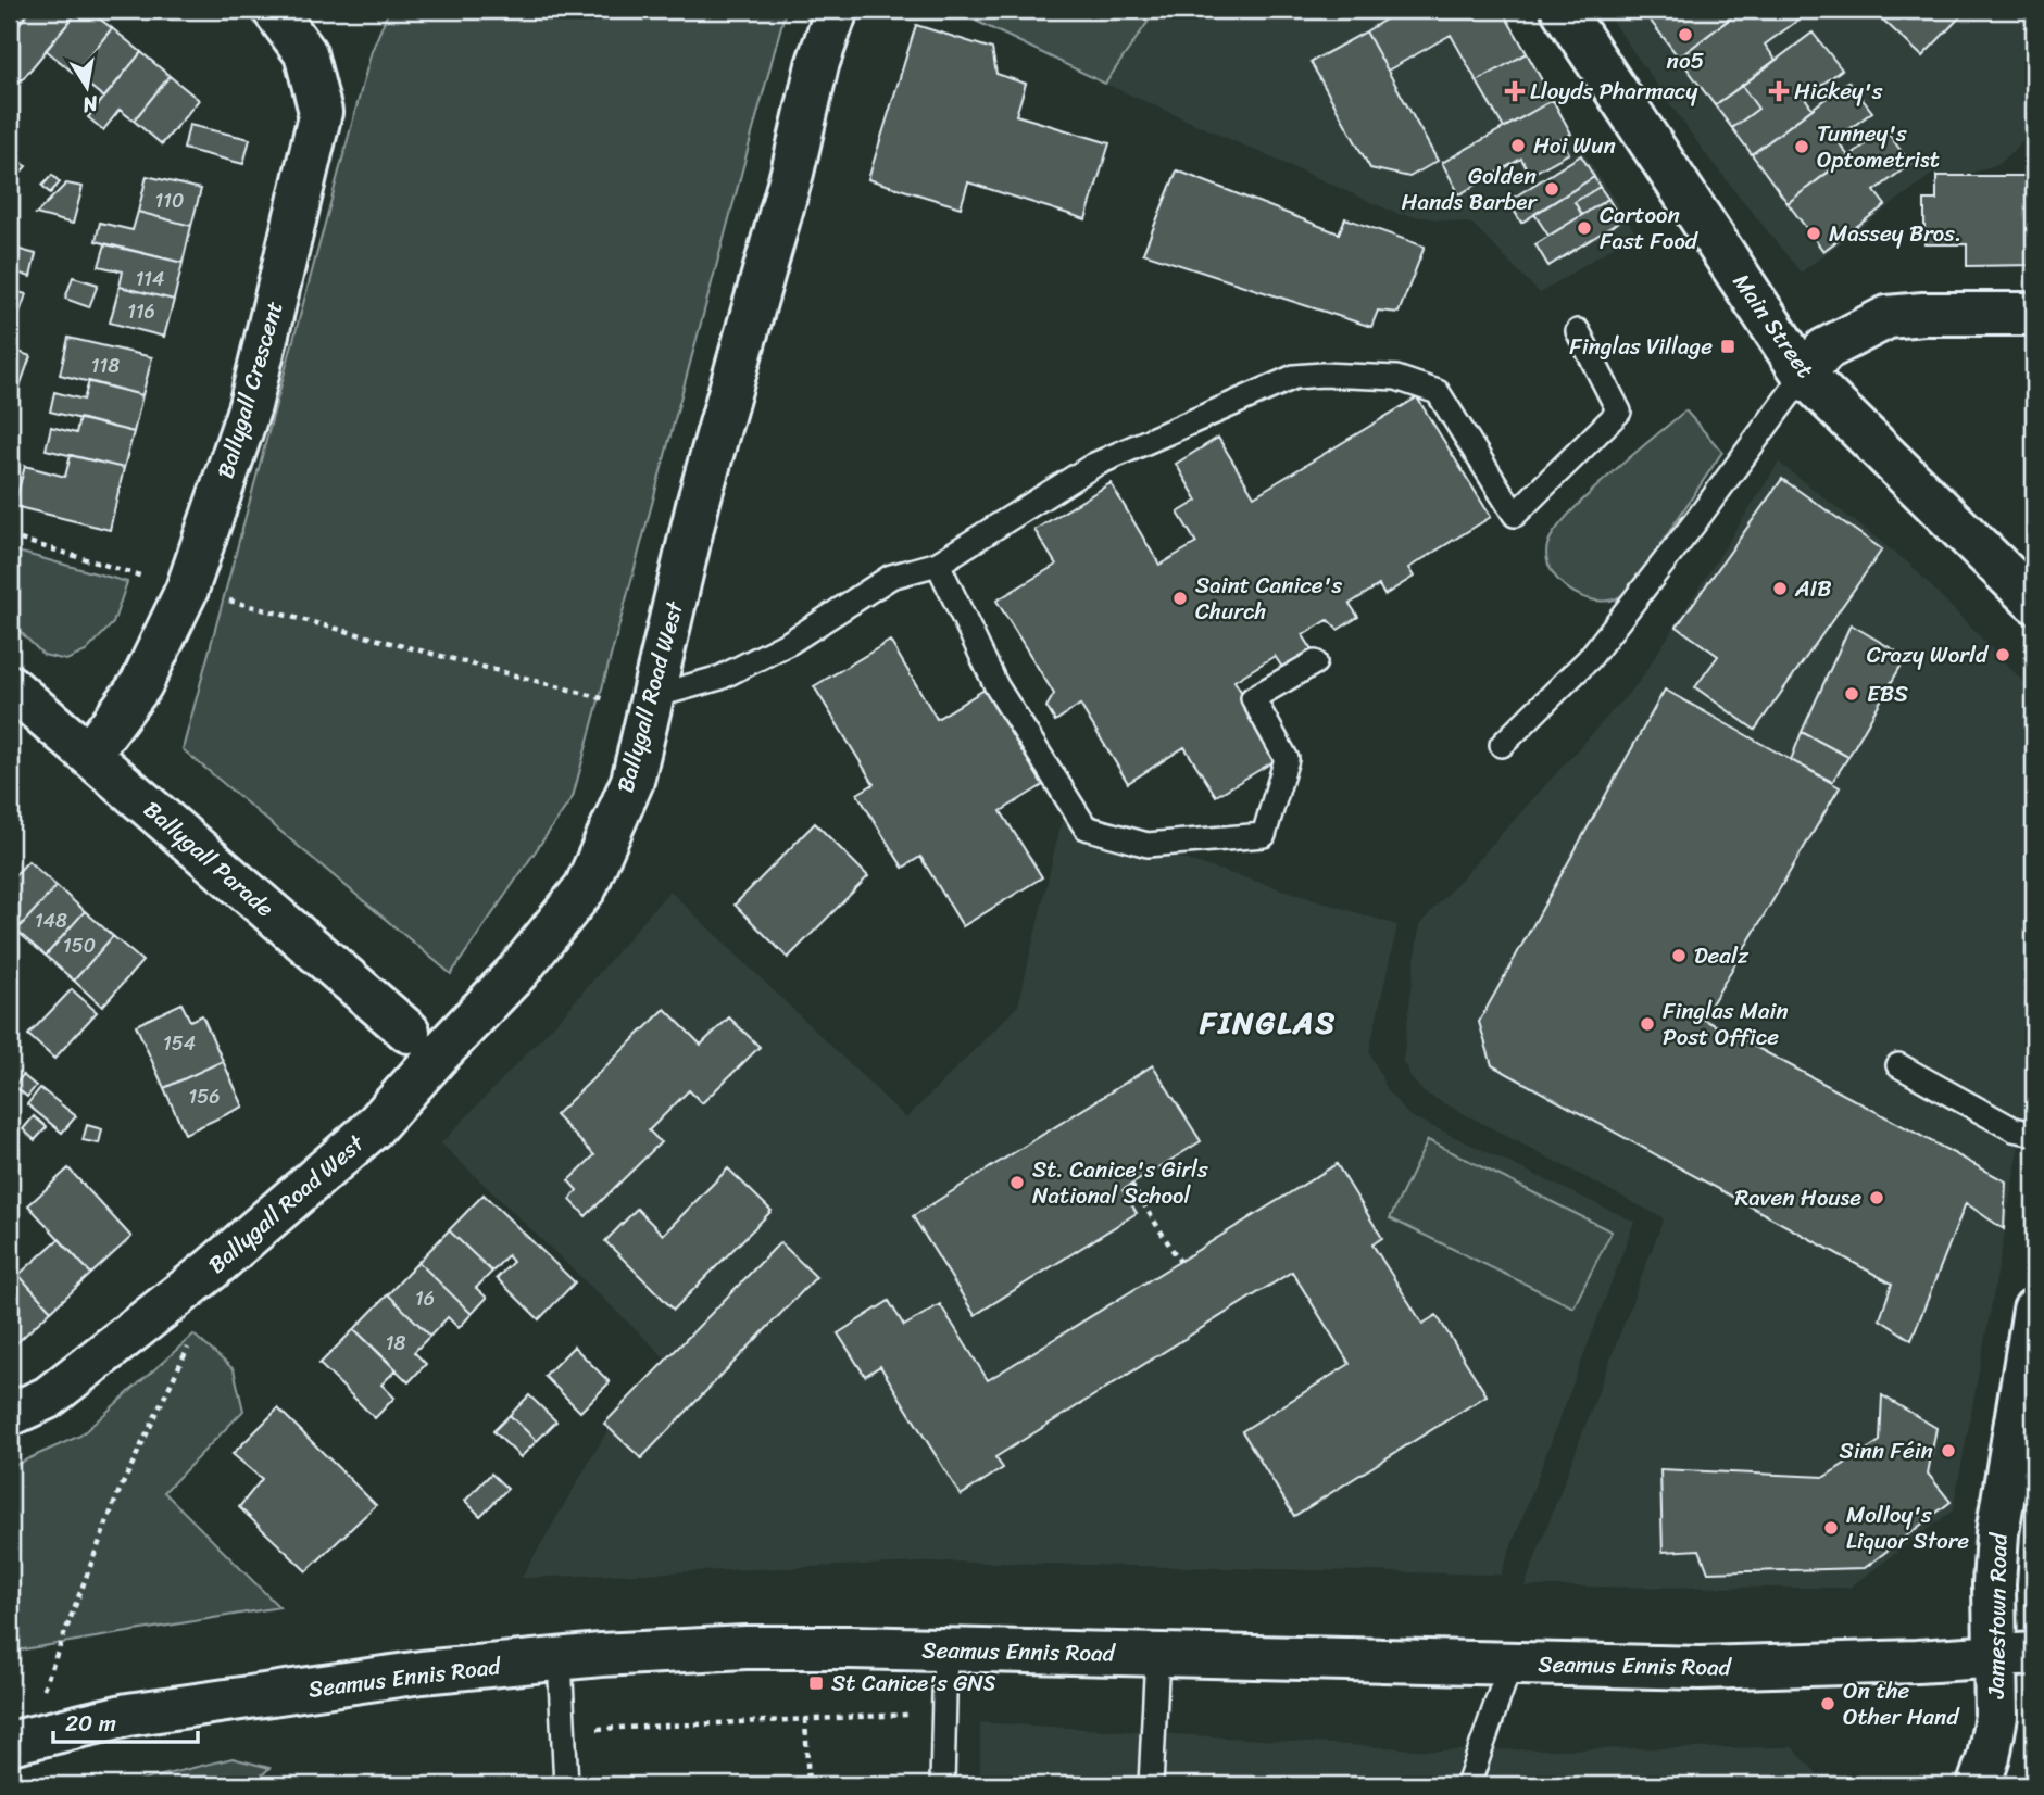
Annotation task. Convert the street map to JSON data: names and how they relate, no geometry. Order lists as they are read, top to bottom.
{
  "streets": {
    "street": [
      "Main Street",
      "Ballygall Crescent",
      "Ballygall Road West",
      "Ballygall Parade",
      "Jamestown Road",
      "Seamus Ennis Road"
    ]
  },
  "crossings": [
    ["Ballygall Crescent", "Ballygall Parade"],
    ["Jamestown Road", "Seamus Ennis Road"]
  ],
  "districts": ["FINGLAS"],
  "places": {
    "other": [
      "no5",
      "Hoi Wun",
      "Tunney's Optometrist",
      "Golden Hands Barber",
      "Cartoon Fast Food",
      "Massey Bros.",
      "AIB",
      "Saint Canice's Church",
      "Crazy World",
      "EBS",
      "Dealz",
      "Finglas Main Post Office",
      "St. Canice's Girls National School",
      "Raven House",
      "Sinn Féin",
      "Molloy's Liquor Store",
      "On the Other Hand"
    ],
    "health": ["Lloyds Pharmacy", "Hickey's"],
    "transit": ["Finglas Village", "St Canice's GNS"]
  },
  "house_numbers": [
    "110",
    "114",
    "116",
    "118",
    "148",
    "150",
    "154",
    "156",
    "16",
    "18"
  ],
  "scale_bar": "20 m",
  "north": "bottom"
}
